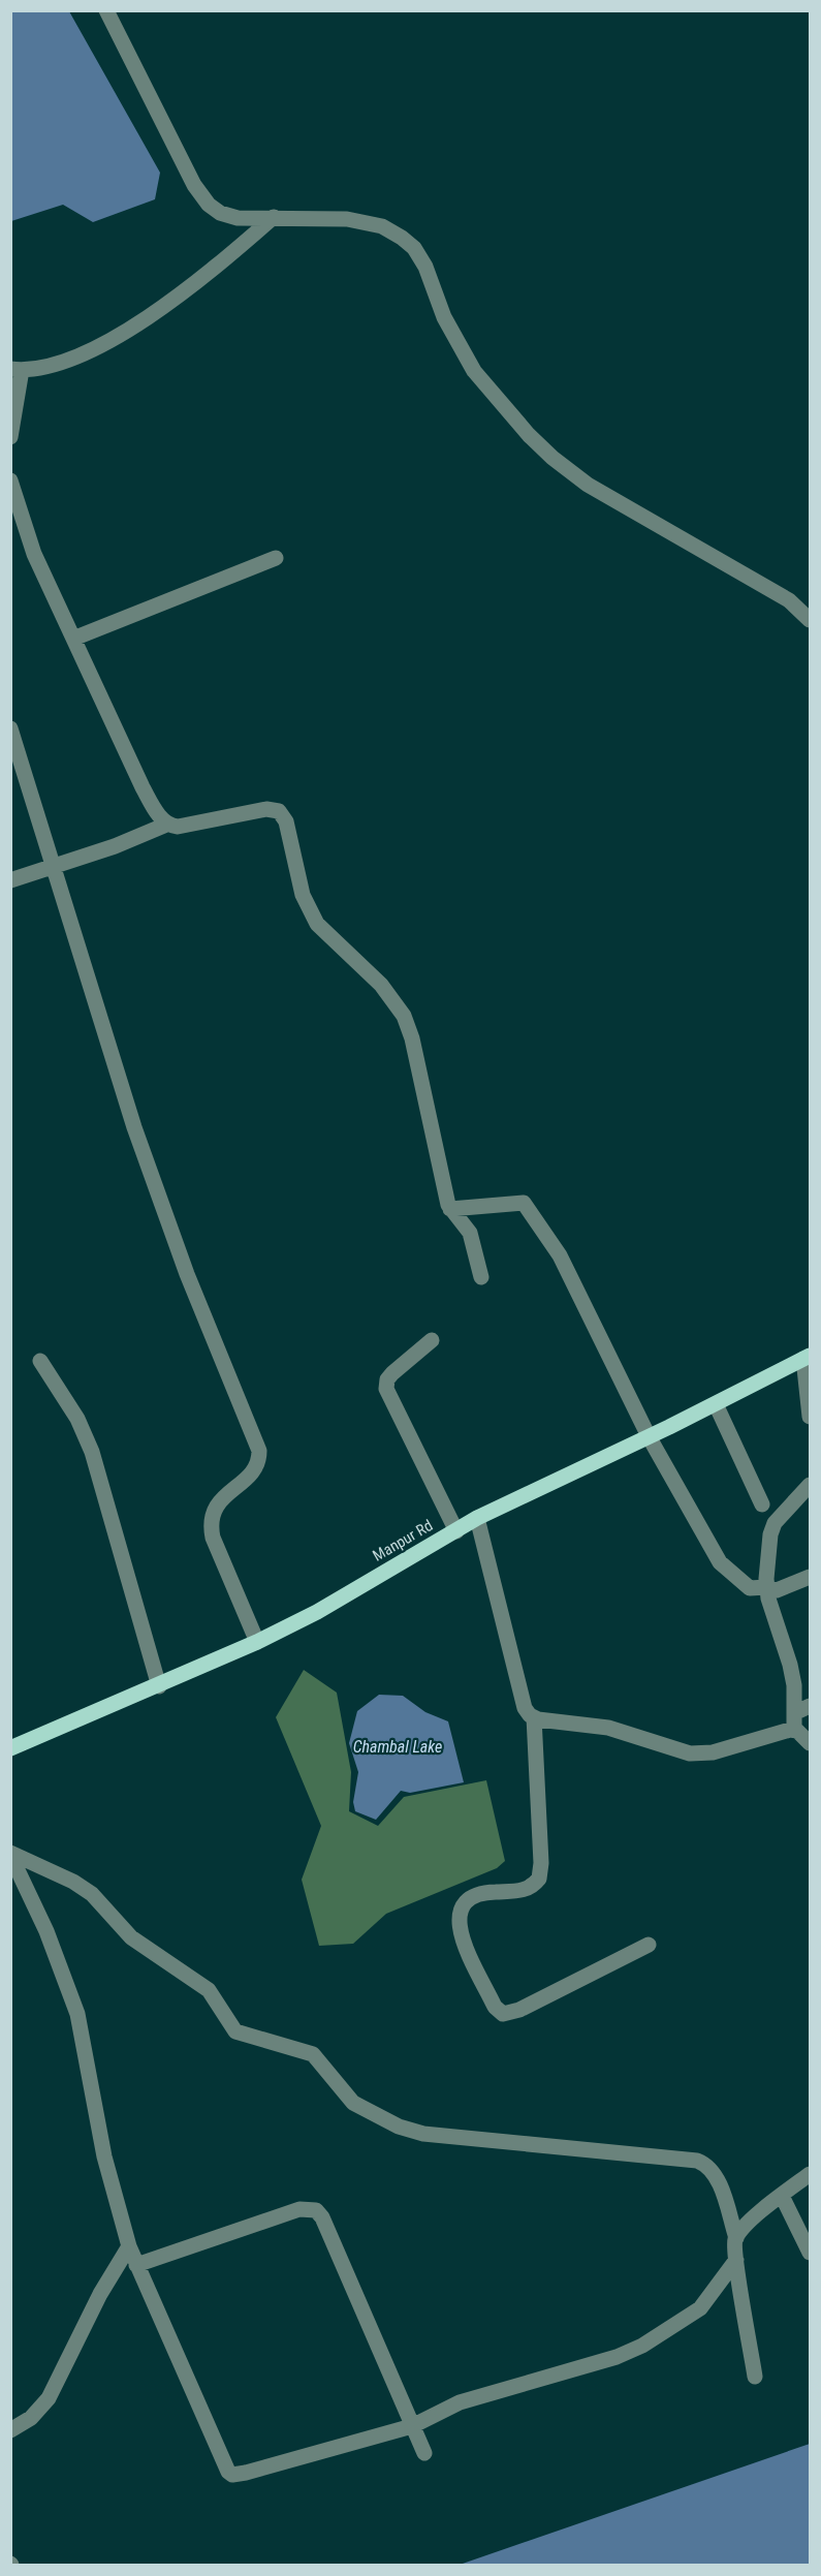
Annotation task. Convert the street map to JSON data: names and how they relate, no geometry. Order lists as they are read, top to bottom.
{
  "streets": {
    "main road": ["Manpur Rd"]
  },
  "water": ["Chambal Lake"]
}
